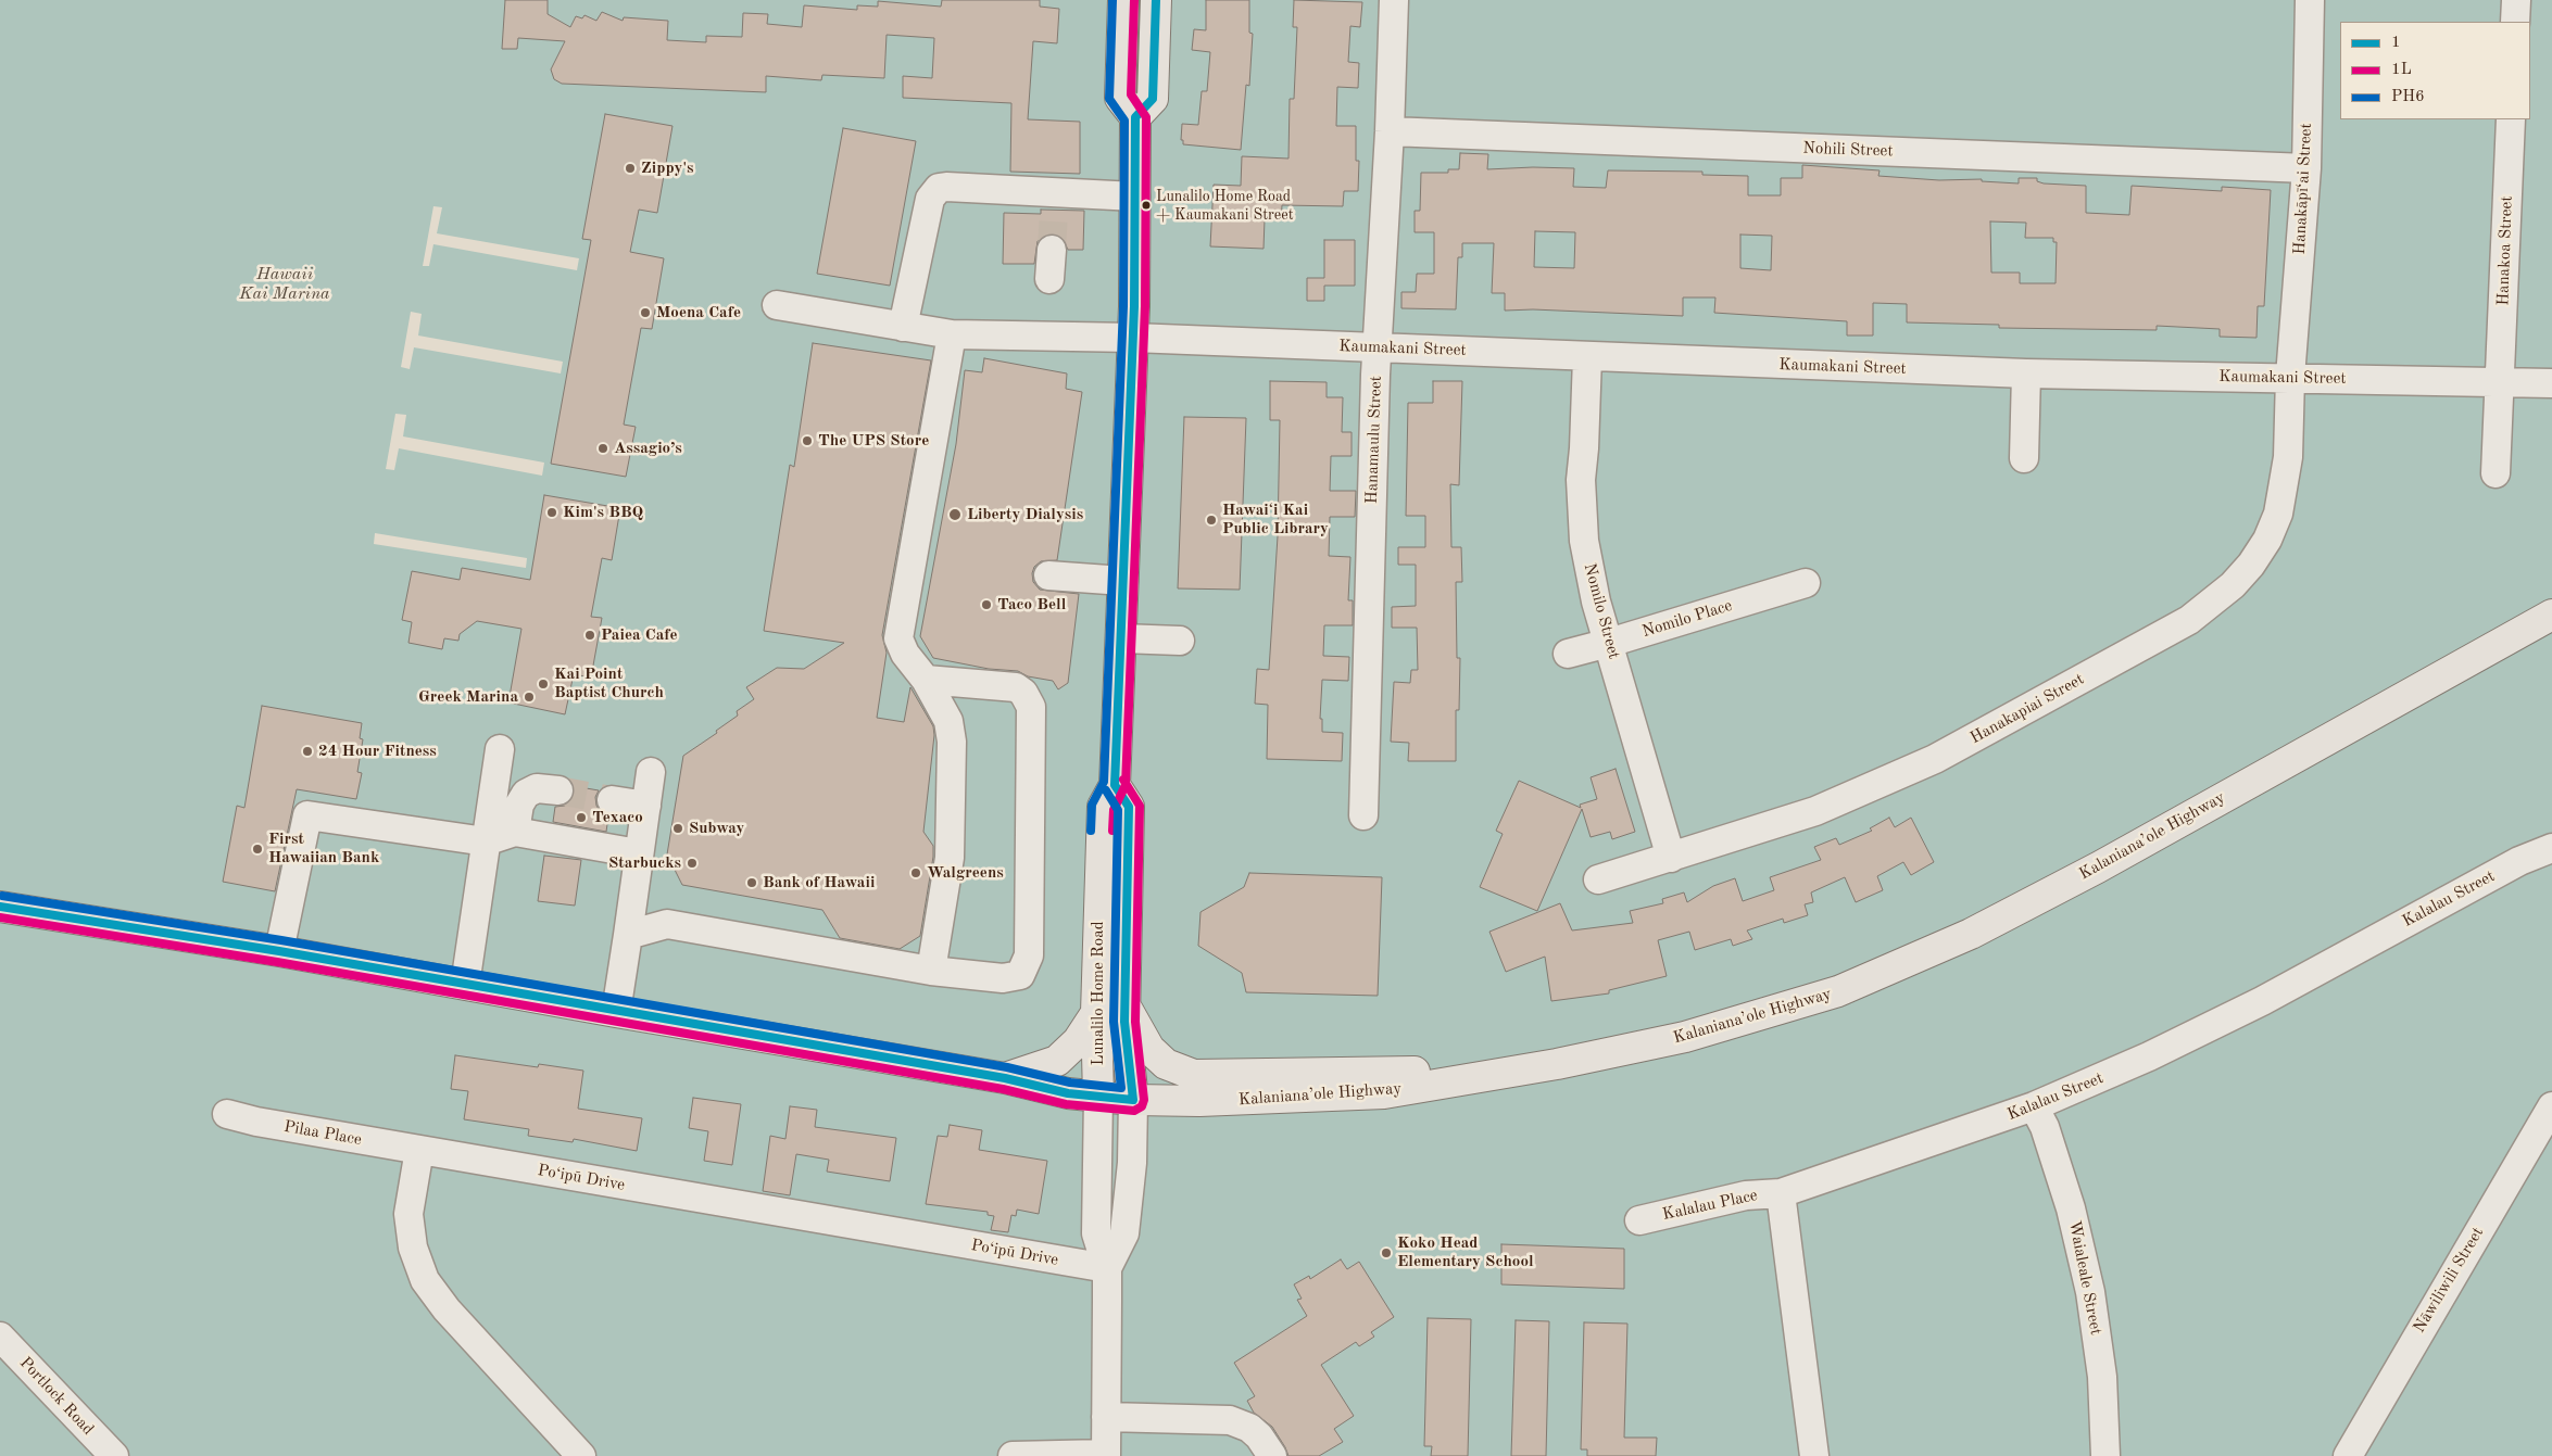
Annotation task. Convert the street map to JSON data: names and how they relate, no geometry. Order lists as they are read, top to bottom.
{
  "streets": {
    "main road": ["Kalaniana’ole Highway", "Lunalilo Home Road"],
    "street": [
      "Nohili Street",
      "Hanakāpī‘ai Street",
      "Hanakoa Street",
      "Kaumakani Street",
      "Hanamaulu Street",
      "Nomilo Street",
      "Nomilo Place",
      "Hanakapiai Street",
      "Kalalau Street",
      "Pilaa Place",
      "Po‘ipū Drive",
      "Kalalau Place",
      "Waialeale Street",
      "Nāwiliwili Street",
      "Portlock Road"
    ]
  },
  "crossings": [
    ["Nohili Street", "Hanakāpī‘ai Street"],
    ["Nohili Street", "Hanamaulu Street"],
    ["Hanakāpī‘ai Street", "Kaumakani Street"],
    ["Hanakāpī‘ai Street", "Hanakapiai Street"],
    ["Hanakoa Street", "Kaumakani Street"],
    ["Kaumakani Street", "Hanamaulu Street"],
    ["Kaumakani Street", "Nomilo Street"],
    ["Kaumakani Street", "Hanakapiai Street"],
    ["Kaumakani Street", "Lunalilo Home Road"],
    ["Nomilo Street", "Nomilo Place"],
    ["Nomilo Street", "Hanakapiai Street"],
    ["Kalaniana’ole Highway", "Lunalilo Home Road"],
    ["Kalalau Street", "Kalalau Place"],
    ["Kalalau Street", "Waialeale Street"],
    ["Lunalilo Home Road", "Po‘ipū Drive"],
    ["Pilaa Place", "Po‘ipū Drive"]
  ],
  "water": ["Hawaii Kai Marina"],
  "places": [
    "Zippy's",
    "Lunalilo Home Road + Kaumakani Street",
    "Moena Cafe",
    "The UPS Store",
    "Assagio’s",
    "Kim's BBQ",
    "Liberty Dialysis",
    "Hawaiʻi Kai Public Library",
    "Taco Bell",
    "Paiea Cafe",
    "Kai Point Baptist Church",
    "Greek Marina",
    "24 Hour Fitness",
    "Texaco",
    "Subway",
    "First Hawaiian Bank",
    "Starbucks",
    "Walgreens",
    "Bank of Hawaii",
    "Koko Head Elementary School"
  ],
  "lines": ["transit line 1", "transit line 1L", "transit line PH6"],
  "legend": ["1", "1L", "PH6"]
}
